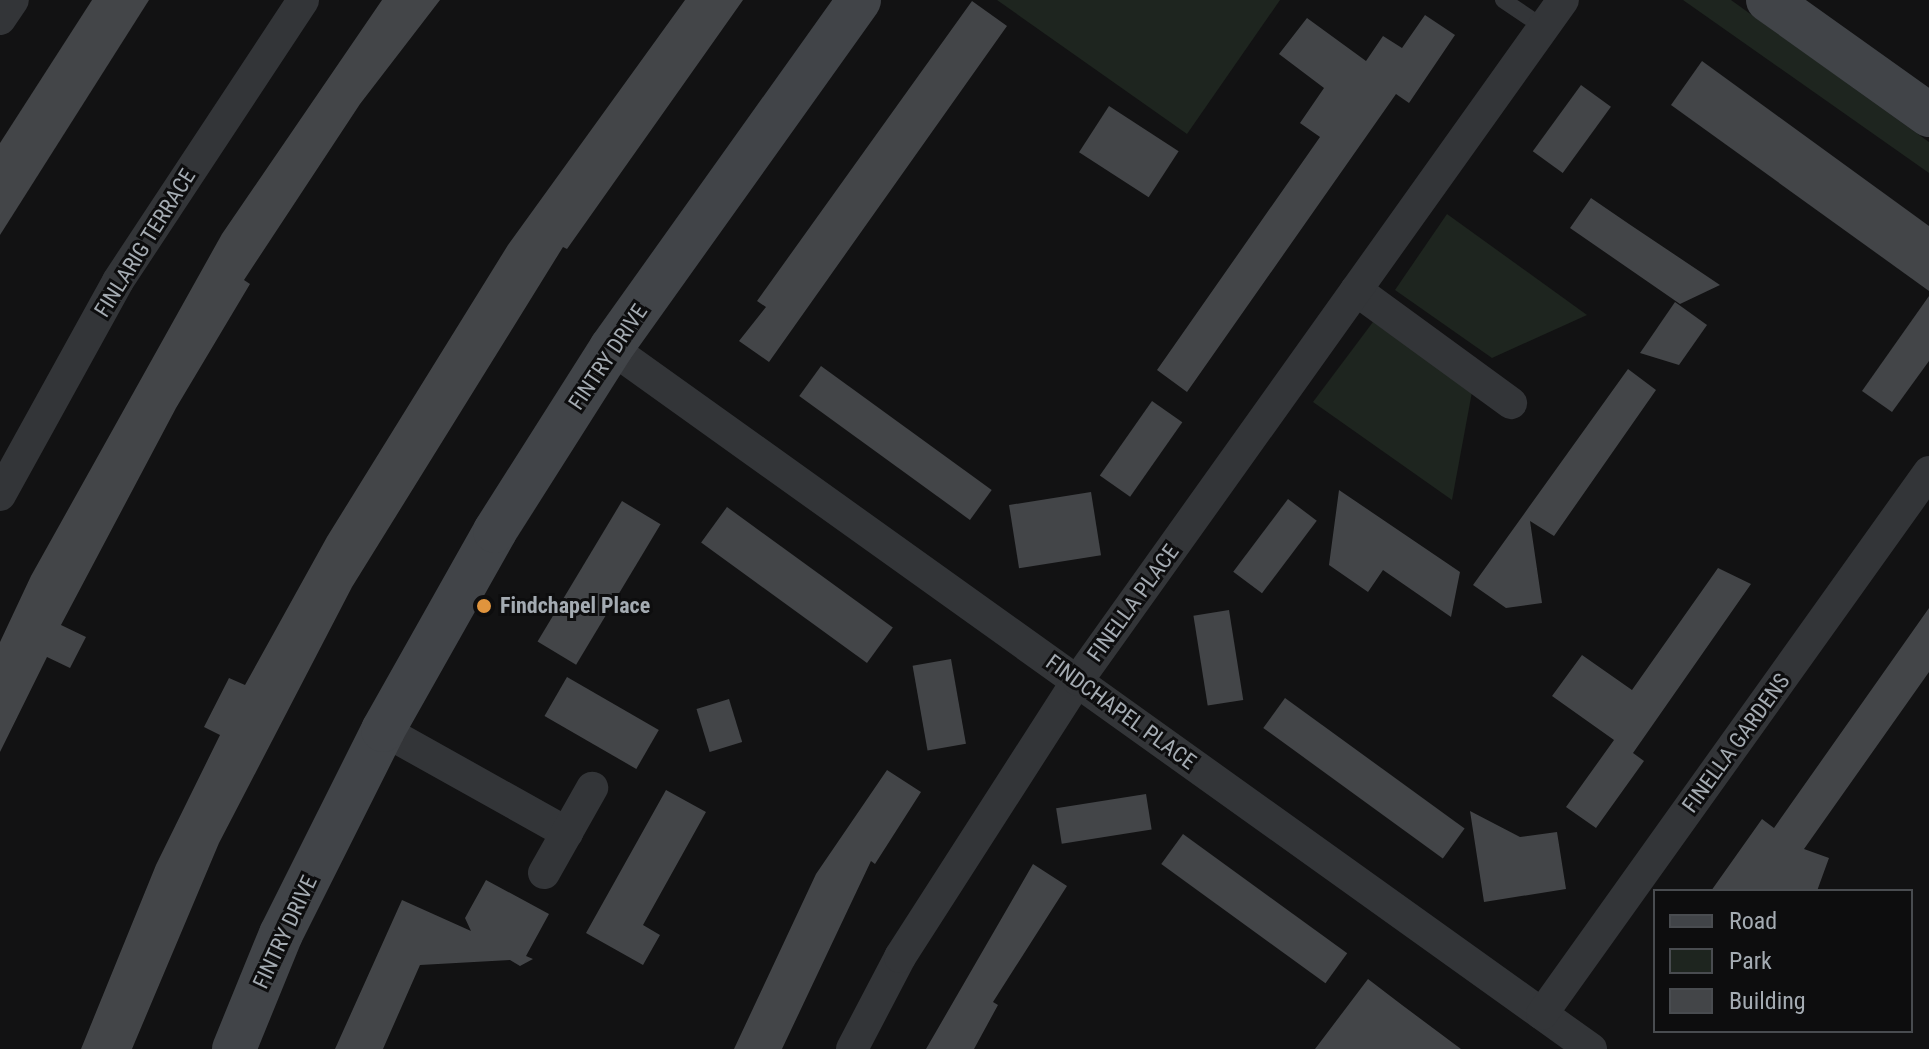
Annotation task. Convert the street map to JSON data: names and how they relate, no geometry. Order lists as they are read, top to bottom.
{
  "streets": {
    "street": [
      "FINLARIG TERRACE",
      "FINTRY DRIVE",
      "FINELLA PLACE",
      "FINDCHAPEL PLACE",
      "FINELLA GARDENS"
    ]
  },
  "crossings": [
    ["FINTRY DRIVE", "FINDCHAPEL PLACE"],
    ["FINELLA PLACE", "FINDCHAPEL PLACE"],
    ["FINDCHAPEL PLACE", "FINELLA GARDENS"]
  ],
  "places": ["Findchapel Place"],
  "legend": ["Road", "Park", "Building"]
}
